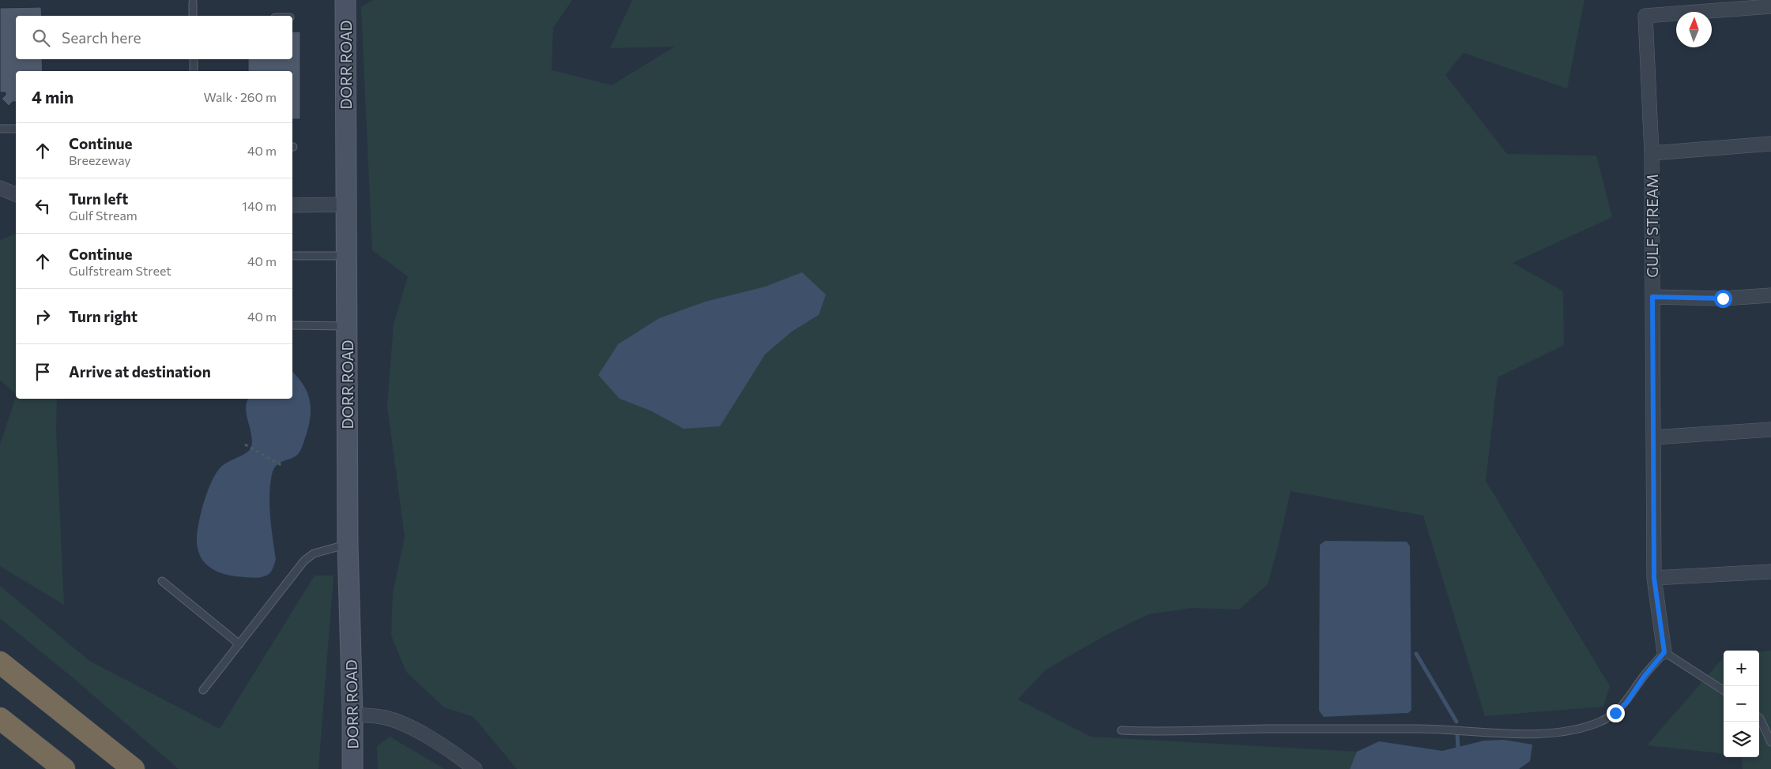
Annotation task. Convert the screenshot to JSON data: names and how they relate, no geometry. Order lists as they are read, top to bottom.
{
  "streets": {
    "street": ["DORR ROAD", "GULF STREAM"]
  },
  "north": "top",
  "page": {
    "search": "Search here",
    "heading": ["4 min", "Walk · 260 m"],
    "list": [
      ["Continue", "Breezeway", "40 m"],
      ["Turn left", "Gulf Stream", "140 m"],
      ["Continue", "Gulfstream Street", "40 m"],
      ["Turn right", "40 m"],
      "Arrive at destination"
    ],
    "map_buttons": ["+", "−"]
  }
}
